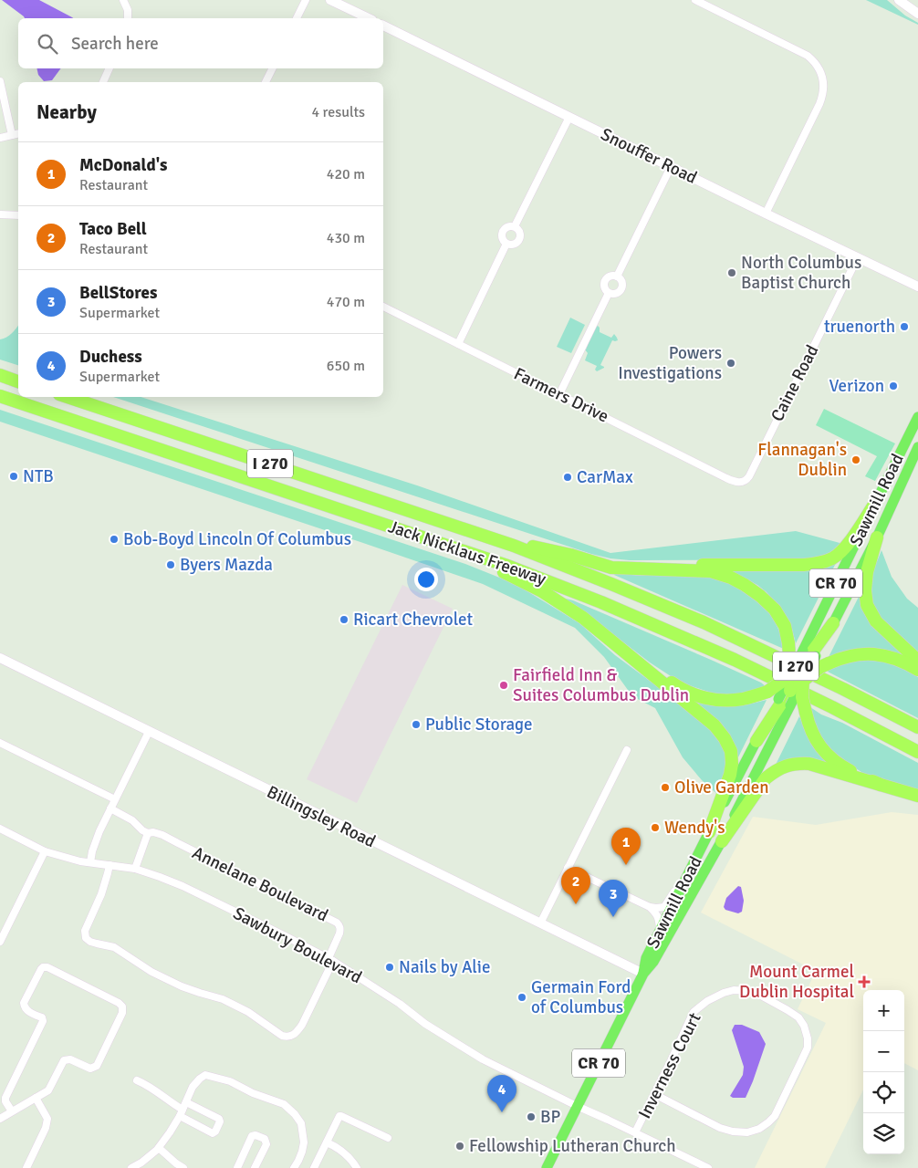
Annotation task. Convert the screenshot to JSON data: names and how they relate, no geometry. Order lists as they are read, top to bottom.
{
  "streets": {
    "highway": ["I 270", "Jack Nicklaus Freeway"],
    "main road": ["Sawmill Road", "CR 70"],
    "street": [
      "Snouffer Road",
      "Caine Road",
      "Farmers Drive",
      "Billingsley Road",
      "Annelane Boulevard",
      "Sawbury Boulevard",
      "Inverness Court"
    ]
  },
  "crossings": [
    ["Snouffer Road", "Caine Road"],
    ["Caine Road", "Farmers Drive"],
    ["Sawmill Road", "Billingsley Road"],
    ["Sawmill Road", "Sawbury Boulevard"],
    ["Annelane Boulevard", "Sawbury Boulevard"],
    ["Sawbury Boulevard", "Inverness Court"]
  ],
  "places": {
    "other": [
      "North Columbus Baptist Church",
      "truenorth",
      "Powers Investigations",
      "Verizon",
      "Flannagan's Dublin",
      "NTB",
      "CarMax",
      "Bob-Boyd Lincoln Of Columbus",
      "Byers Mazda",
      "Ricart Chevrolet",
      "Fairfield Inn & Suites Columbus Dublin",
      "Public Storage",
      "Olive Garden",
      "Wendy's",
      "Nails by Alie",
      "Germain Ford of Columbus",
      "BP",
      "Fellowship Lutheran Church"
    ],
    "health": ["Mount Carmel Dublin Hospital"]
  },
  "page": {
    "search": "Search here",
    "heading": ["Nearby", "4 results"],
    "list": [
      {
        "mark": "1",
        "name": "McDonald's",
        "note": "Restaurant",
        "value": "420 m"
      },
      {
        "mark": "2",
        "name": "Taco Bell",
        "note": "Restaurant",
        "value": "430 m"
      },
      {
        "mark": "3",
        "name": "BellStores",
        "note": "Supermarket",
        "value": "470 m"
      },
      {
        "mark": "4",
        "name": "Duchess",
        "note": "Supermarket",
        "value": "650 m"
      }
    ],
    "pins": [
      "1",
      "2",
      "3",
      "4"
    ],
    "map_buttons": ["+", "−"]
  }
}
